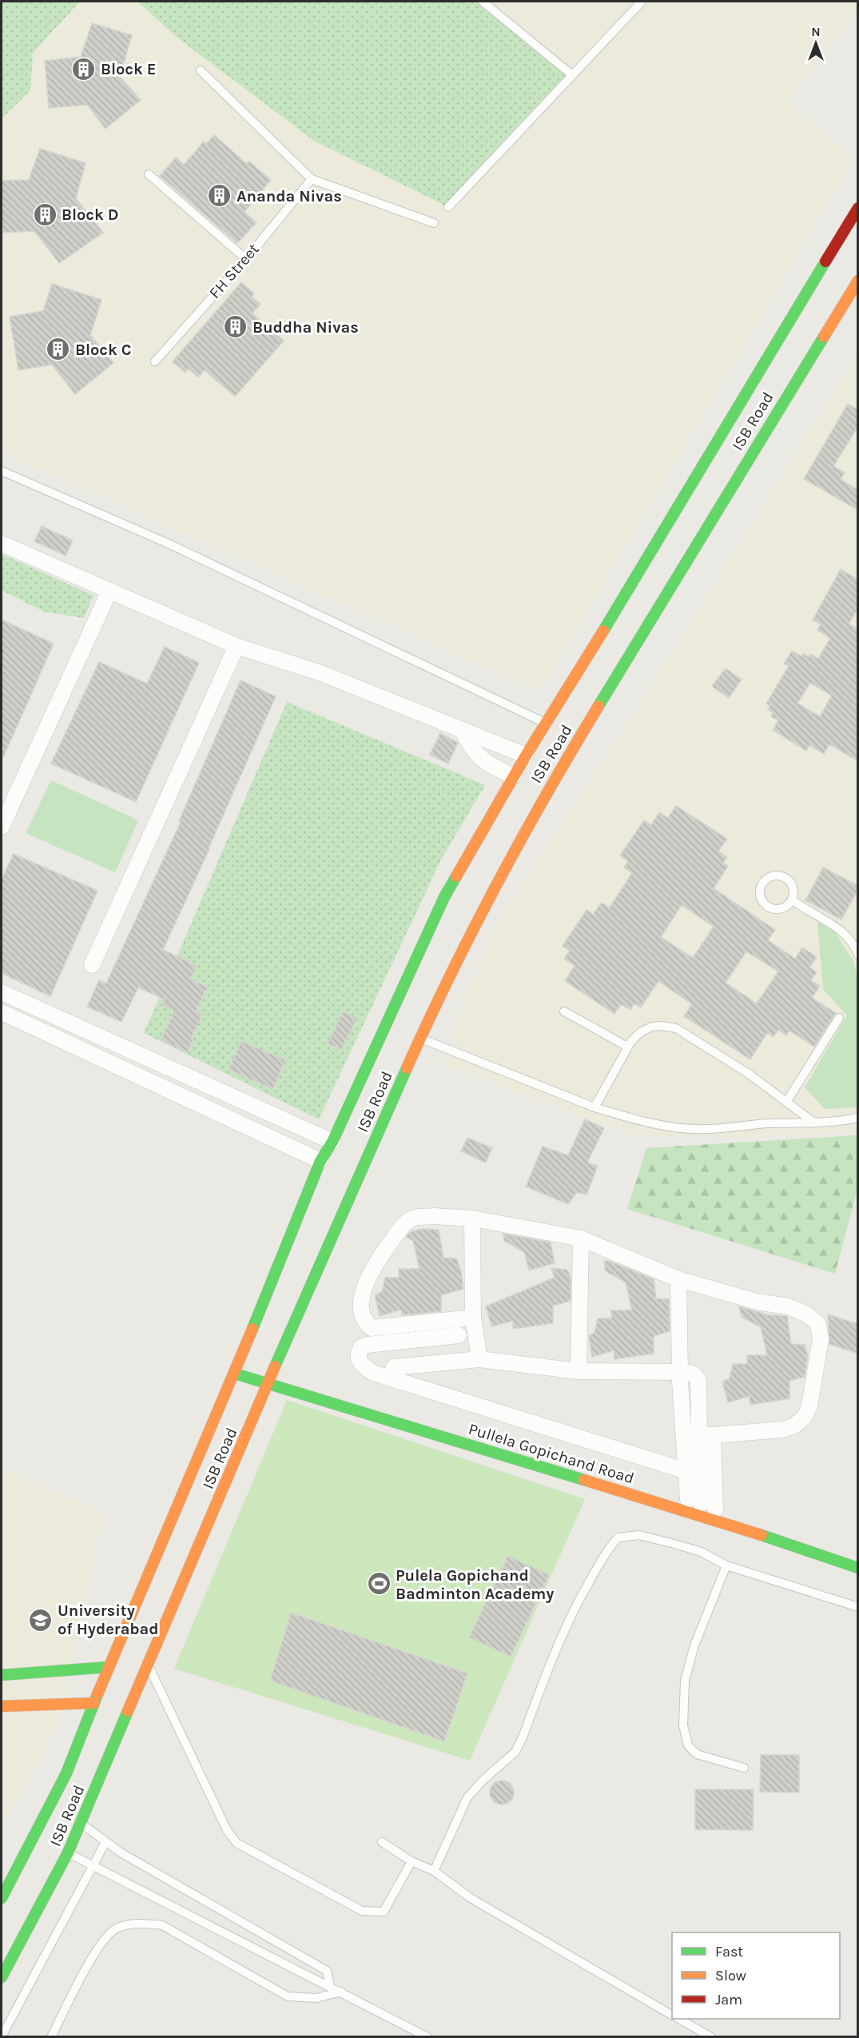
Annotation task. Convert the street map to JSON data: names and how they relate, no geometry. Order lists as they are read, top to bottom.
{
  "streets": {
    "main road": ["ISB Road", "Pullela Gopichand Road"],
    "lane": ["FH Street"]
  },
  "crossings": [
    ["ISB Road", "Pullela Gopichand Road"]
  ],
  "places": {
    "building": [
      "Block E",
      "Ananda Nivas",
      "Block D",
      "Buddha Nivas",
      "Block C"
    ],
    "sports": ["Pulela Gopichand Badminton Academy"],
    "school or university": ["University of Hyderabad"]
  },
  "legend": ["Fast", "Slow", "Jam"],
  "north": "top"
}
